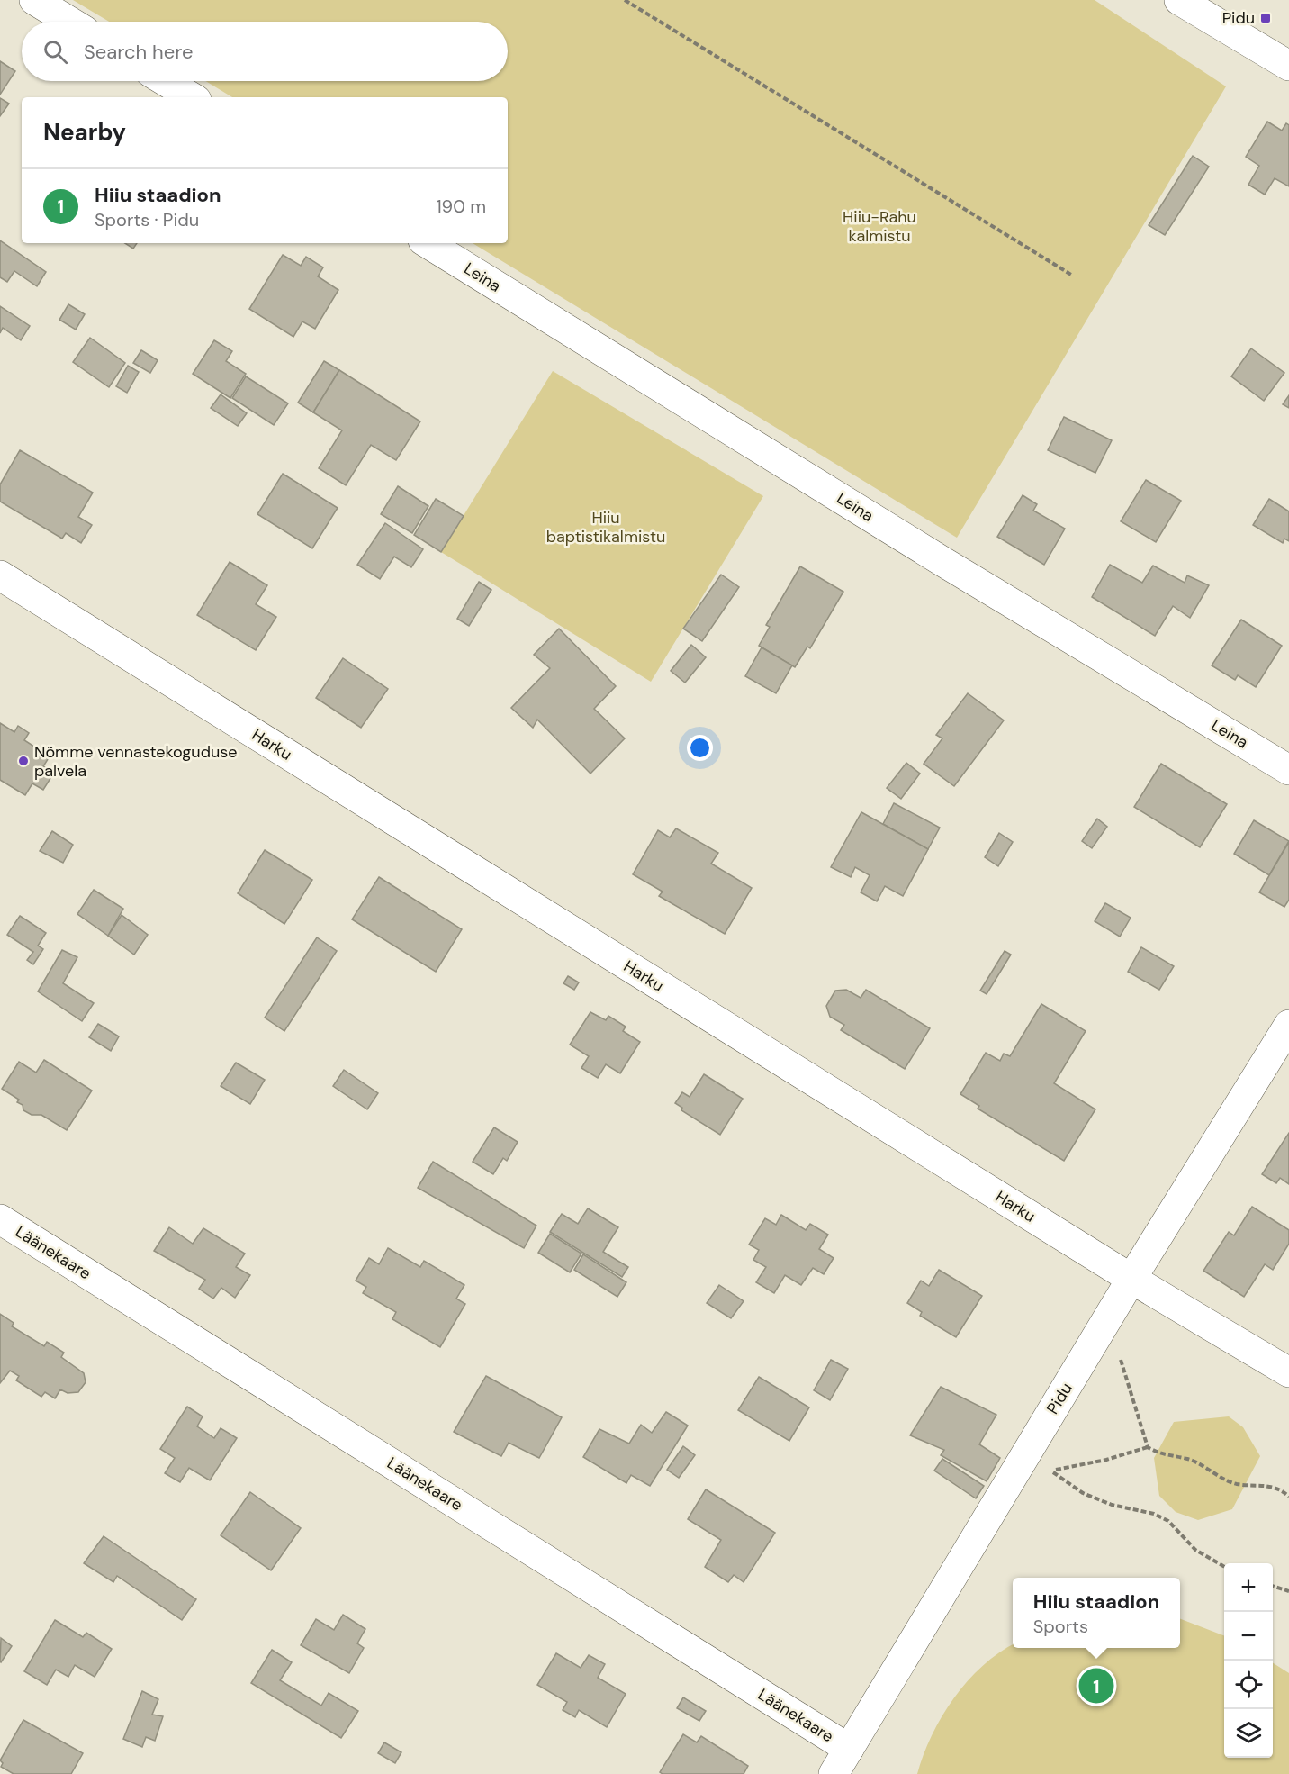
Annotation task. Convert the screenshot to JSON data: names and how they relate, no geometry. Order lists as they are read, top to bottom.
{
  "streets": {
    "street": [
      "Leina",
      "Harku",
      "Läänekaare",
      "Pidu"
    ]
  },
  "crossings": [
    ["Harku", "Pidu"],
    ["Läänekaare", "Pidu"]
  ],
  "parks": ["Hiiu-Rahu kalmistu", "Hiiu baptistikalmistu"],
  "places": {
    "transit": ["Pidu"],
    "other": ["Nõmme vennastekoguduse palvela"]
  },
  "page": {
    "search": "Search here",
    "heading": "Nearby",
    "list": [
      {
        "mark": "1",
        "name": "Hiiu staadion",
        "note": "Sports · Pidu",
        "value": "190 m"
      }
    ],
    "map_buttons": ["+", "−"],
    "popup": ["Hiiu staadion", "Sports"],
    "pins": "1"
  }
}
